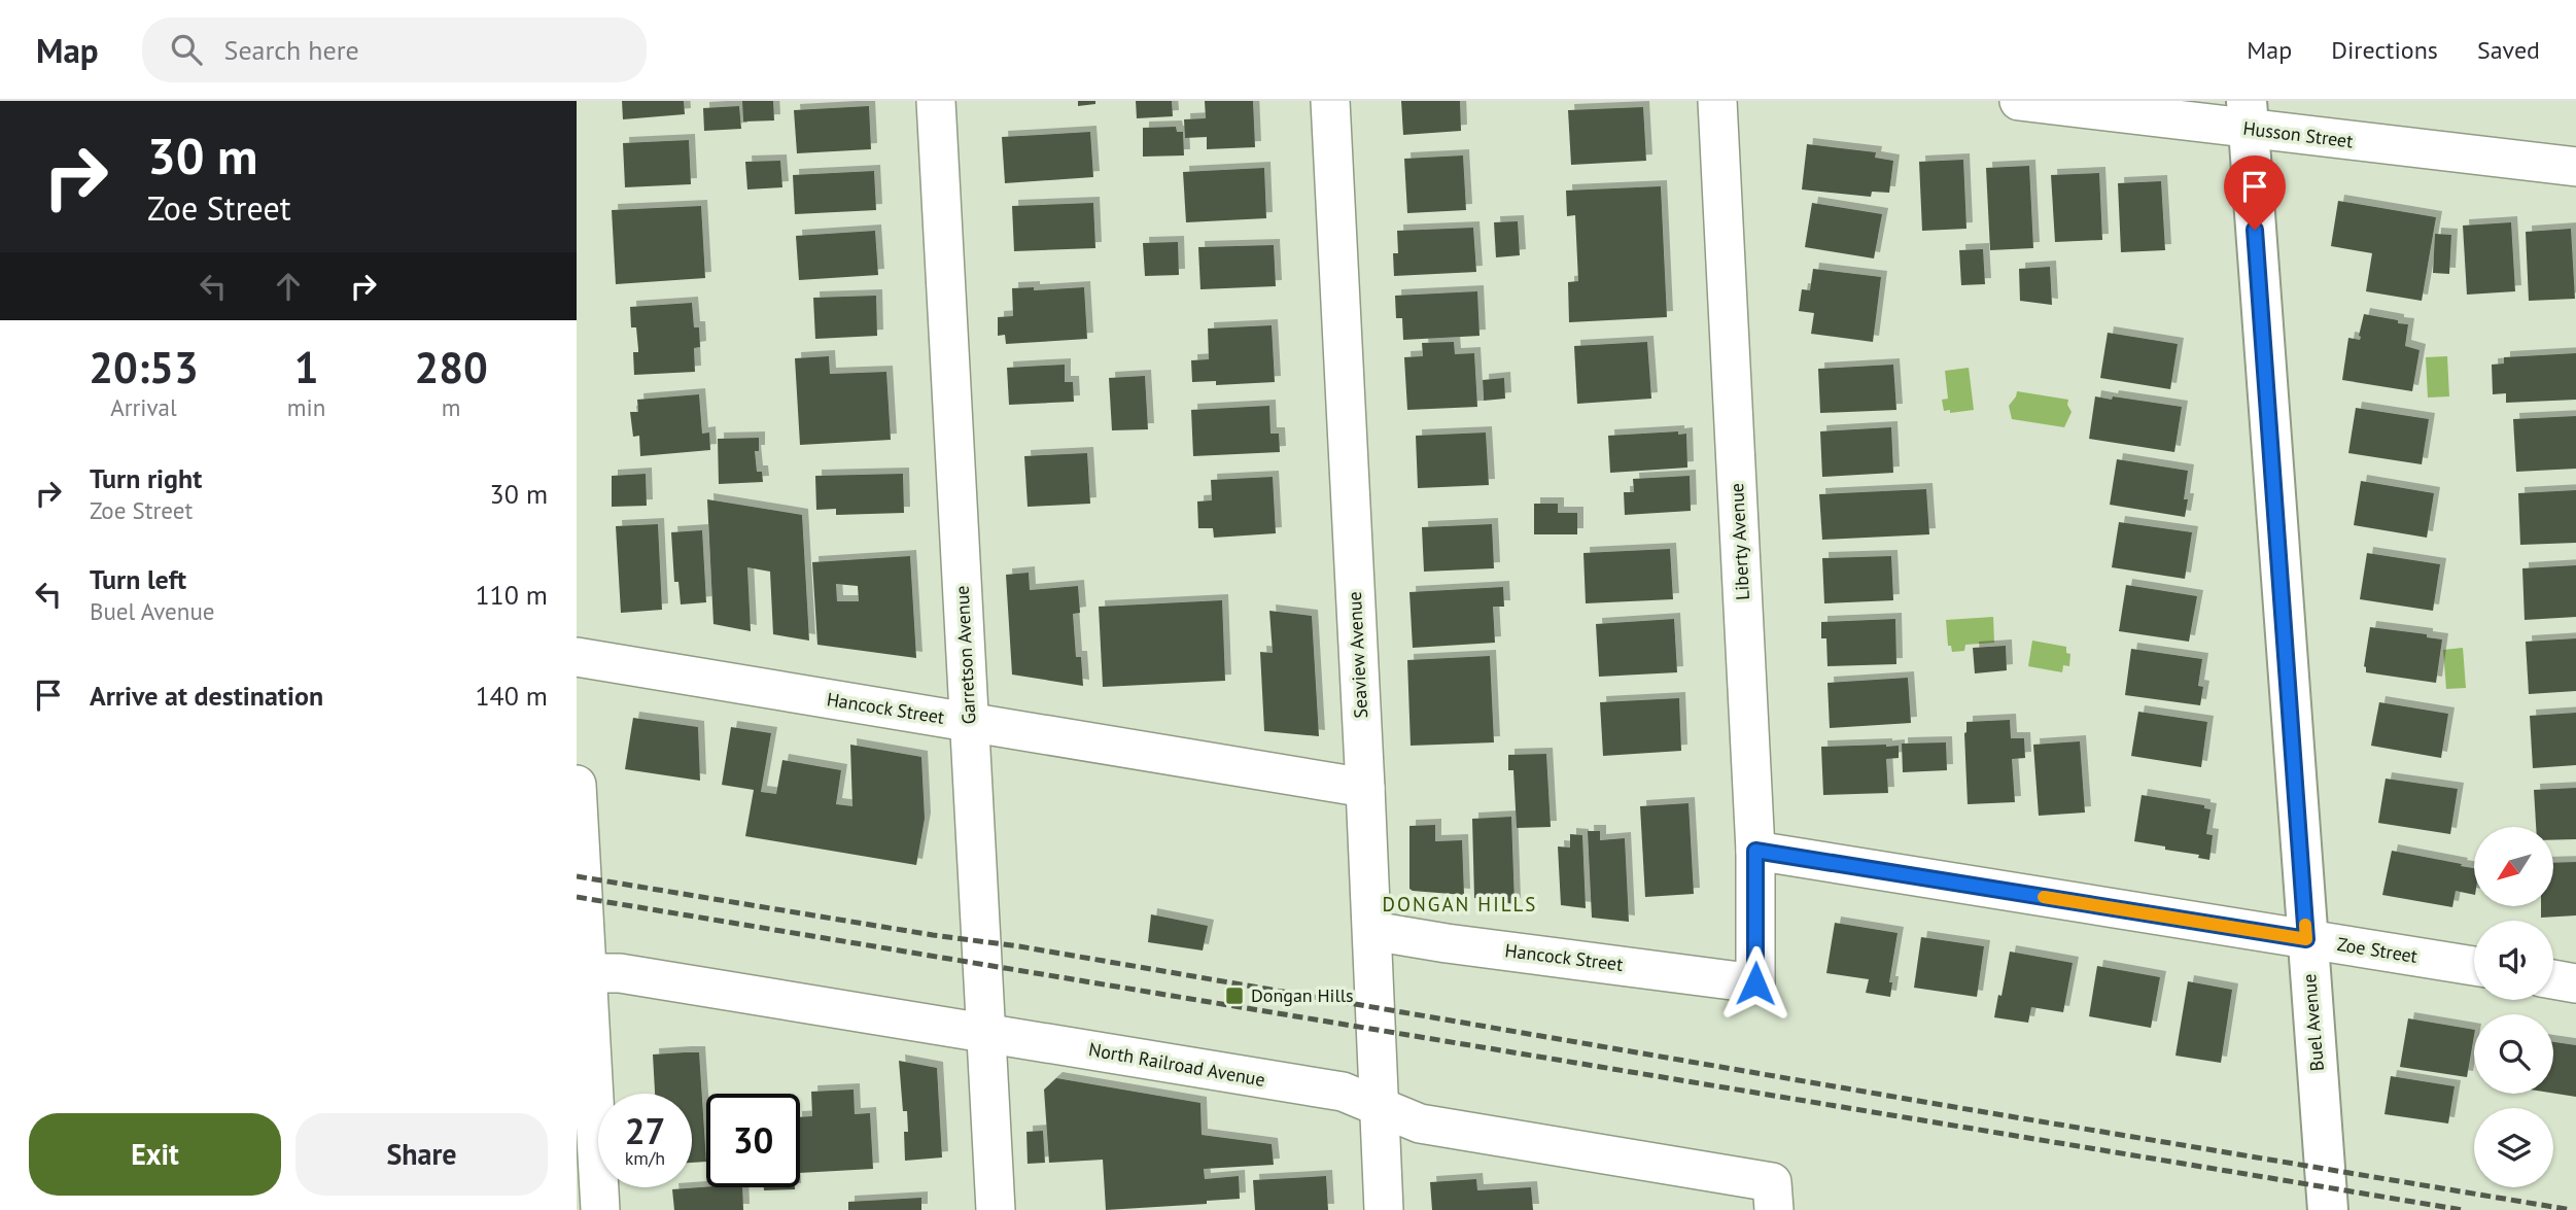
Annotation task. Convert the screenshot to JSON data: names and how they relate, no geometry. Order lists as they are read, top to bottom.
{
  "streets": {
    "street": [
      "Husson Street",
      "Liberty Avenue",
      "Garretson Avenue",
      "Seaview Avenue",
      "Hancock Street",
      "Zoe Street",
      "Buel Avenue",
      "North Railroad Avenue"
    ]
  },
  "crossings": [
    ["Husson Street", "Buel Avenue"],
    ["Liberty Avenue", "Hancock Street"],
    ["Liberty Avenue", "Zoe Street"],
    ["Garretson Avenue", "Hancock Street"],
    ["Garretson Avenue", "North Railroad Avenue"],
    ["Seaview Avenue", "Hancock Street"],
    ["Seaview Avenue", "North Railroad Avenue"],
    ["Zoe Street", "Buel Avenue"]
  ],
  "districts": ["DONGAN HILLS"],
  "places": {
    "transit": ["Dongan Hills"]
  },
  "north": "bottom left",
  "page": {
    "header": "Map",
    "search": "Search here",
    "nav": ["Map", "Directions", "Saved"],
    "turn": ["30 m", "Zoe Street"],
    "eta": [
      "20:53",
      "Arrival",
      "1",
      "min",
      "280",
      "m"
    ],
    "list": [
      {
        "name": "Turn right",
        "note": "Zoe Street",
        "value": "30 m"
      },
      {
        "name": "Turn left",
        "note": "Buel Avenue",
        "value": "110 m"
      },
      {
        "name": "Arrive at destination",
        "value": "140 m"
      }
    ],
    "speed": "27 km/h",
    "limit": "30",
    "buttons": ["Exit", "Share"]
  }
}
